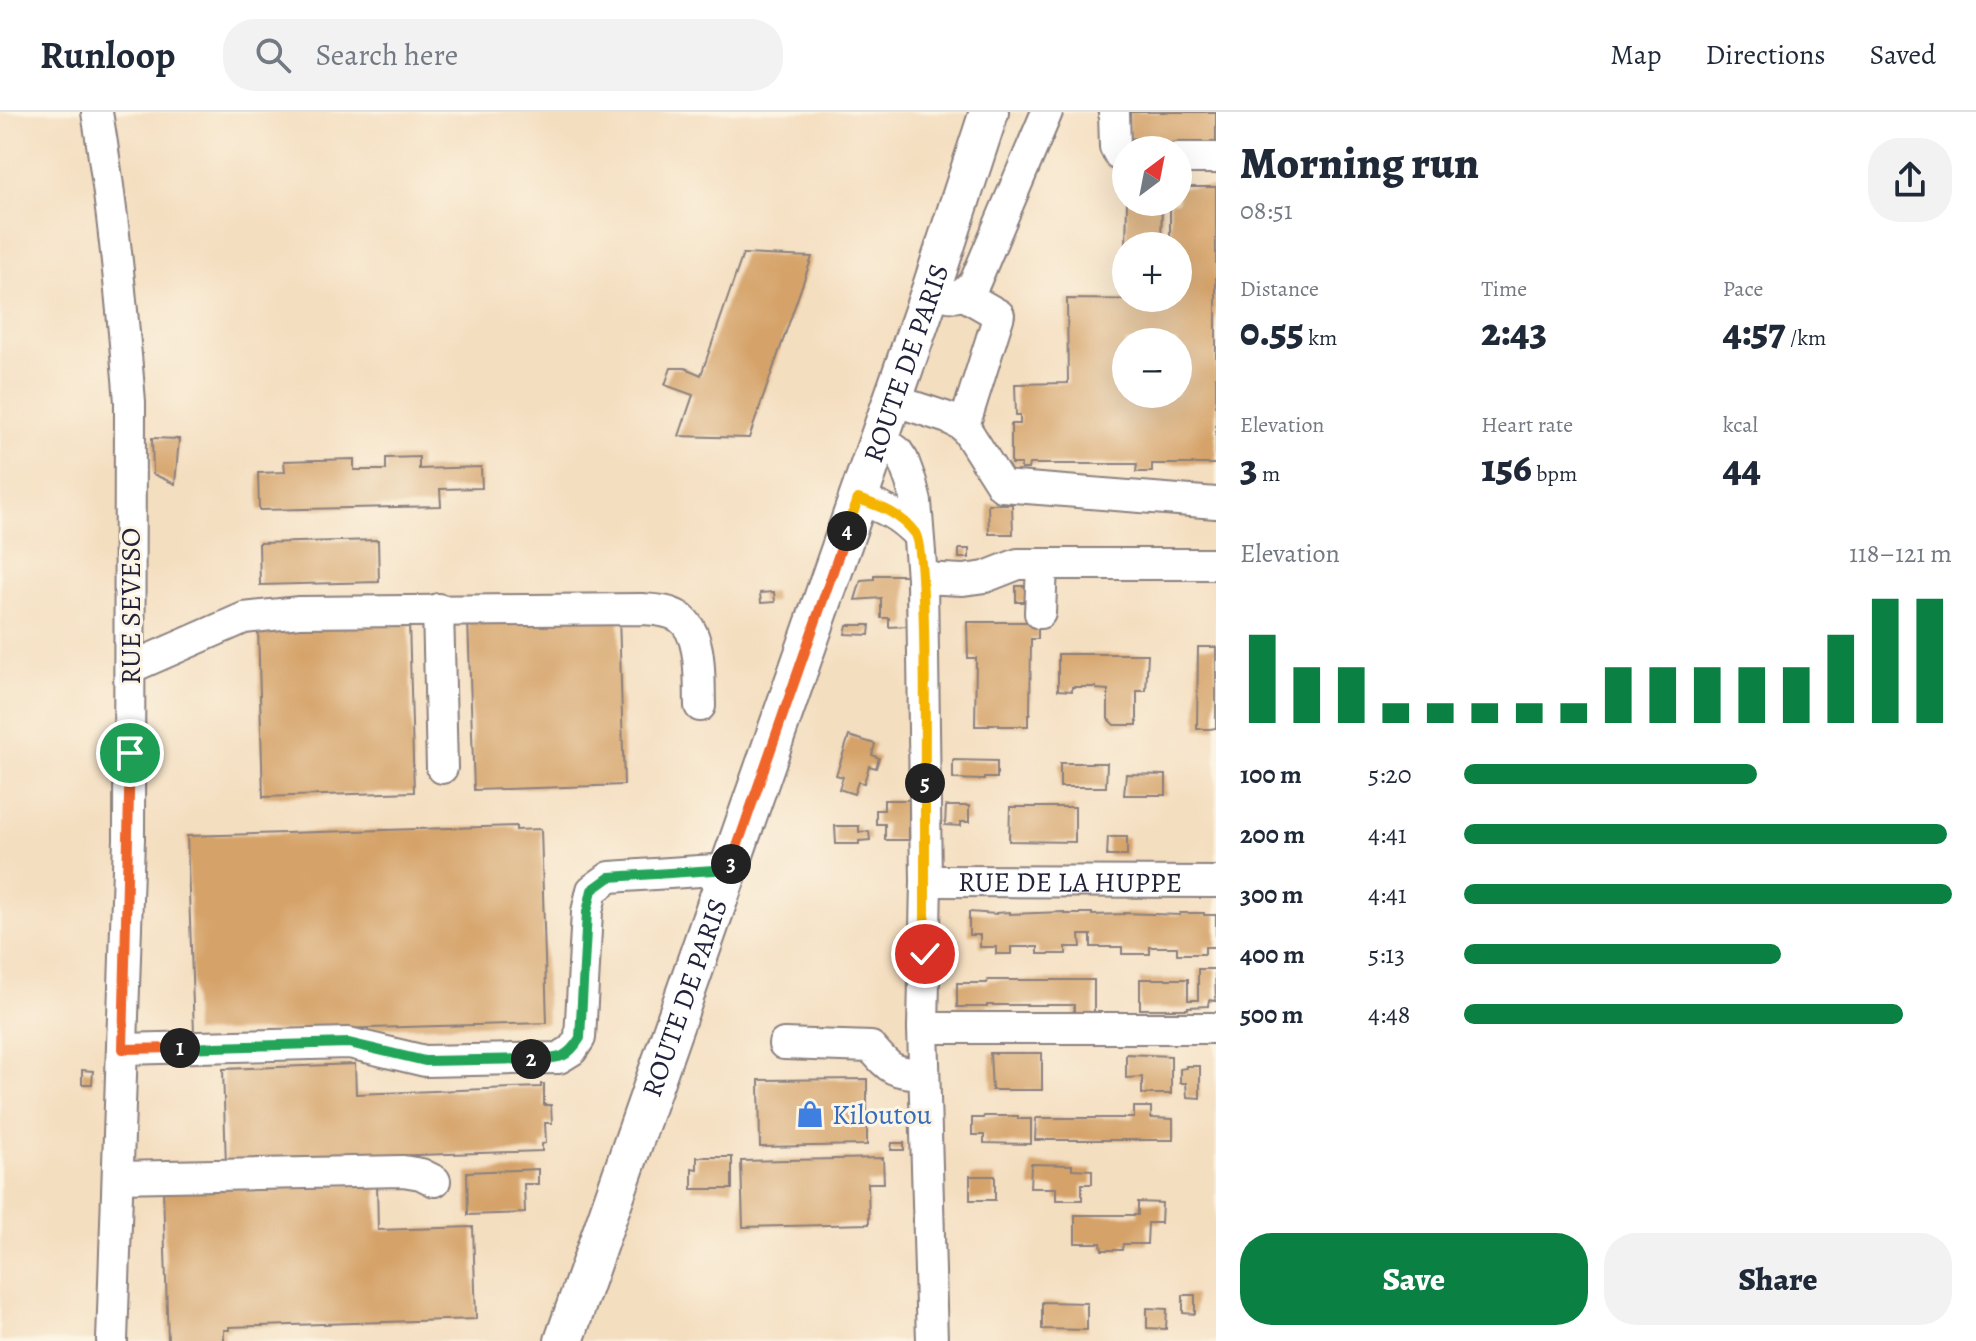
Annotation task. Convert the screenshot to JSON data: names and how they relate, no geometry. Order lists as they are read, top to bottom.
{
  "streets": {
    "main road": ["ROUTE DE PARIS"],
    "street": ["RUE SEVESO", "RUE DE LA HUPPE"]
  },
  "places": {
    "shop": ["Kiloutou"]
  },
  "north": "top right",
  "page": {
    "header": "Runloop",
    "search": "Search here",
    "nav": ["Map", "Directions", "Saved"],
    "heading": ["Morning run", "08:51"],
    "map_buttons": ["+", "−"],
    "stats": [
      ["Distance", "0.55 km"],
      ["Time", "2:43"],
      ["Pace", "4:57 /km"],
      ["Elevation", "3 m"],
      ["Heart rate", "156 bpm"],
      ["kcal", "44"]
    ],
    "pins": [
      "4",
      "5",
      "3",
      "1",
      "2"
    ],
    "chart": ["Elevation", "118–121 m"],
    "list": [
      {
        "name": "100 m",
        "note": "5:20"
      },
      {
        "name": "200 m",
        "note": "4:41"
      },
      {
        "name": "300 m",
        "note": "4:41"
      },
      {
        "name": "400 m",
        "note": "5:13"
      },
      {
        "name": "500 m",
        "note": "4:48"
      }
    ],
    "buttons": ["Save", "Share"]
  }
}
